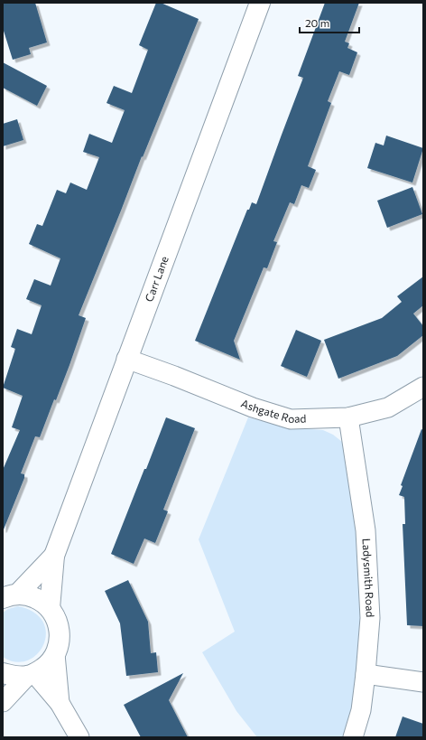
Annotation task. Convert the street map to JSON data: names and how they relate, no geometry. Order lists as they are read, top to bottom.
{
  "streets": {
    "street": ["Carr Lane", "Ashgate Road", "Ladysmith Road"]
  },
  "crossings": [
    ["Carr Lane", "Ashgate Road"],
    ["Ashgate Road", "Ladysmith Road"]
  ],
  "scale_bar": "20 m"
}
